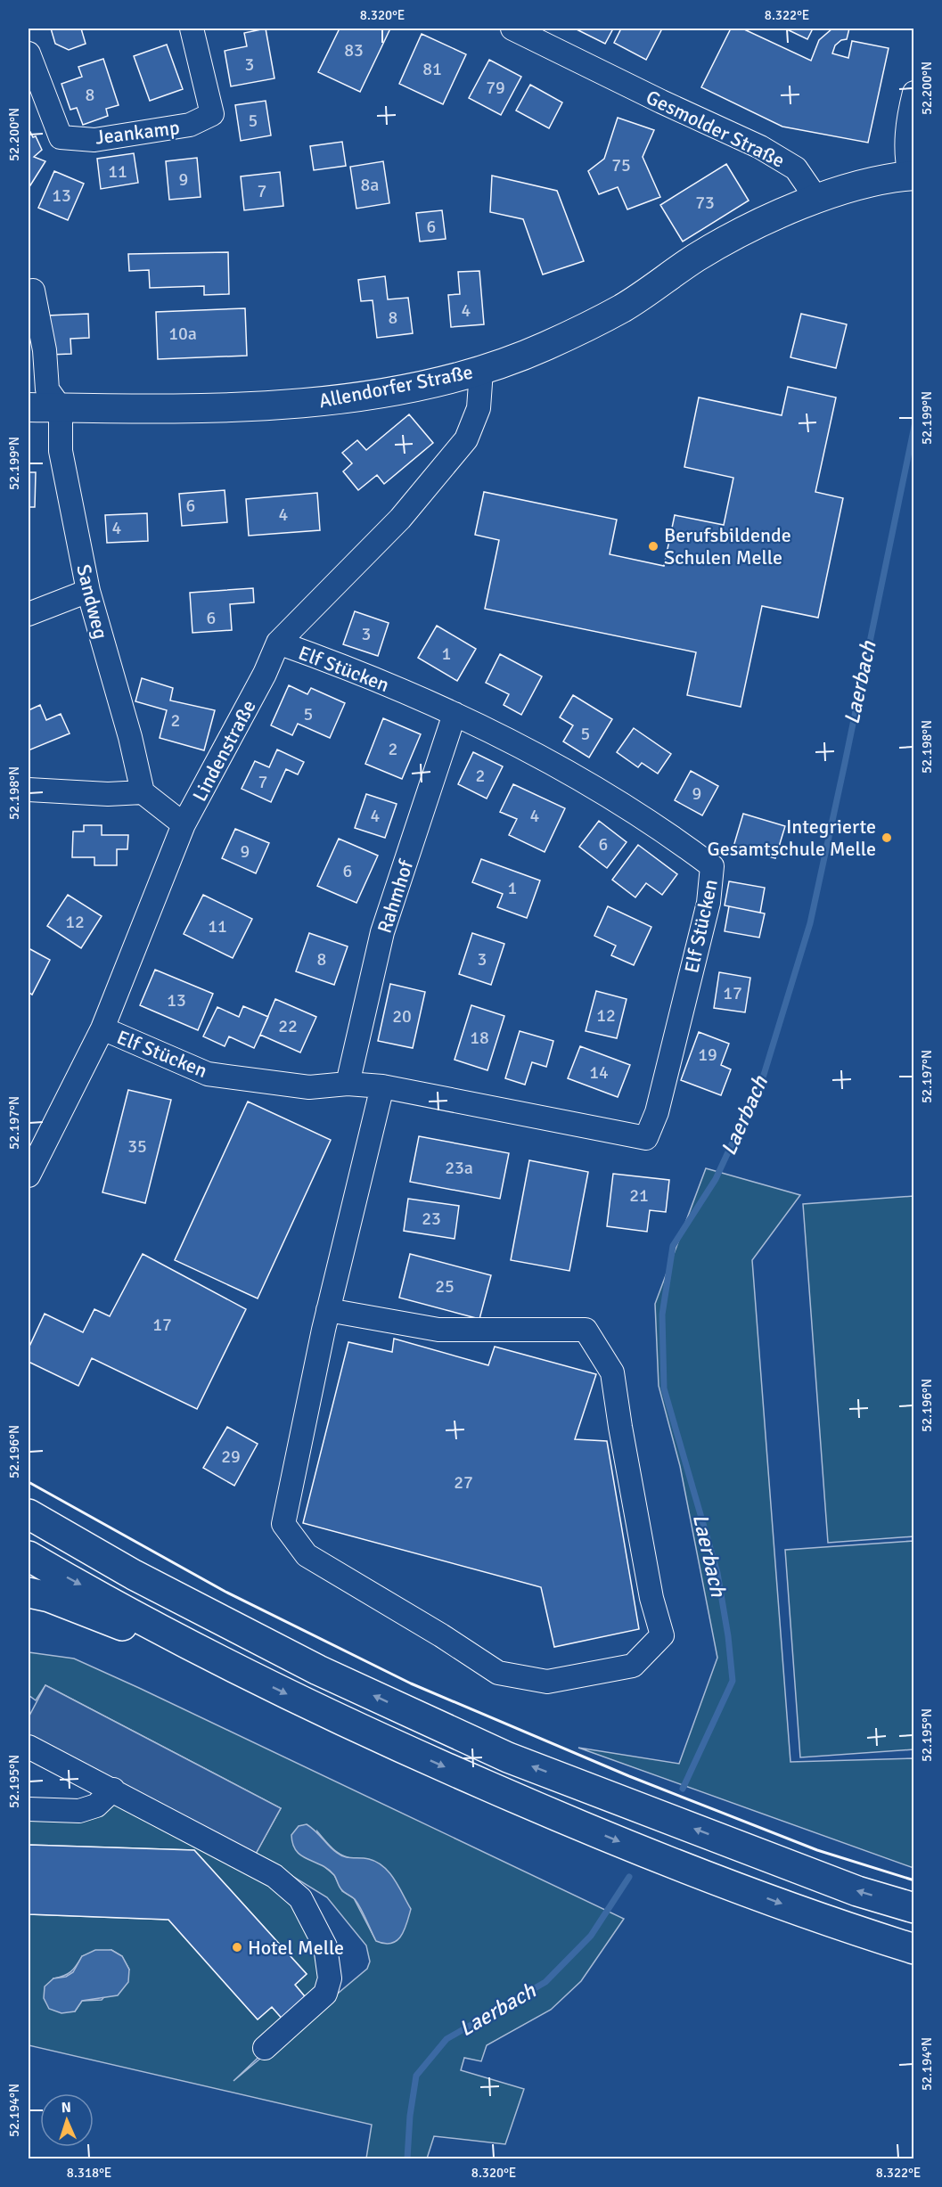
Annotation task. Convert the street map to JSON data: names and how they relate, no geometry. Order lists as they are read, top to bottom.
{
  "streets": {
    "main road": ["Allendorfer Straße"],
    "street": [
      "Gesmolder Straße",
      "Jeankamp",
      "Sandweg",
      "Elf Stücken",
      "Lindenstraße",
      "Rahmhof"
    ]
  },
  "crossings": [
    ["Gesmolder Straße", "Allendorfer Straße"],
    ["Allendorfer Straße", "Sandweg"],
    ["Allendorfer Straße", "Lindenstraße"],
    ["Elf Stücken", "Lindenstraße"],
    ["Elf Stücken", "Rahmhof"]
  ],
  "water": ["Laerbach"],
  "places": ["Berufsbildende Schulen Melle", "Integrierte Gesamtschule Melle", "Hotel Melle"],
  "house_numbers": [
    "83",
    "3",
    "81",
    "79",
    "8",
    "5",
    "75",
    "11",
    "9",
    "8a",
    "7",
    "13",
    "73",
    "6",
    "4",
    "8",
    "10a",
    "6",
    "4",
    "4",
    "6",
    "3",
    "1",
    "5",
    "2",
    "5",
    "2",
    "2",
    "7",
    "9",
    "4",
    "4",
    "6",
    "9",
    "6",
    "1",
    "12",
    "11",
    "8",
    "3",
    "17",
    "13",
    "12",
    "20",
    "22",
    "18",
    "19",
    "14",
    "35",
    "23a",
    "21",
    "23",
    "25",
    "17",
    "29",
    "27"
  ],
  "north": "top",
  "coordinates": [
    "8.320°E",
    "8.322°E",
    "52.200°N",
    "52.199°N",
    "52.198°N",
    "52.197°N",
    "52.196°N",
    "52.195°N",
    "52.194°N",
    "8.318°E"
  ]
}
